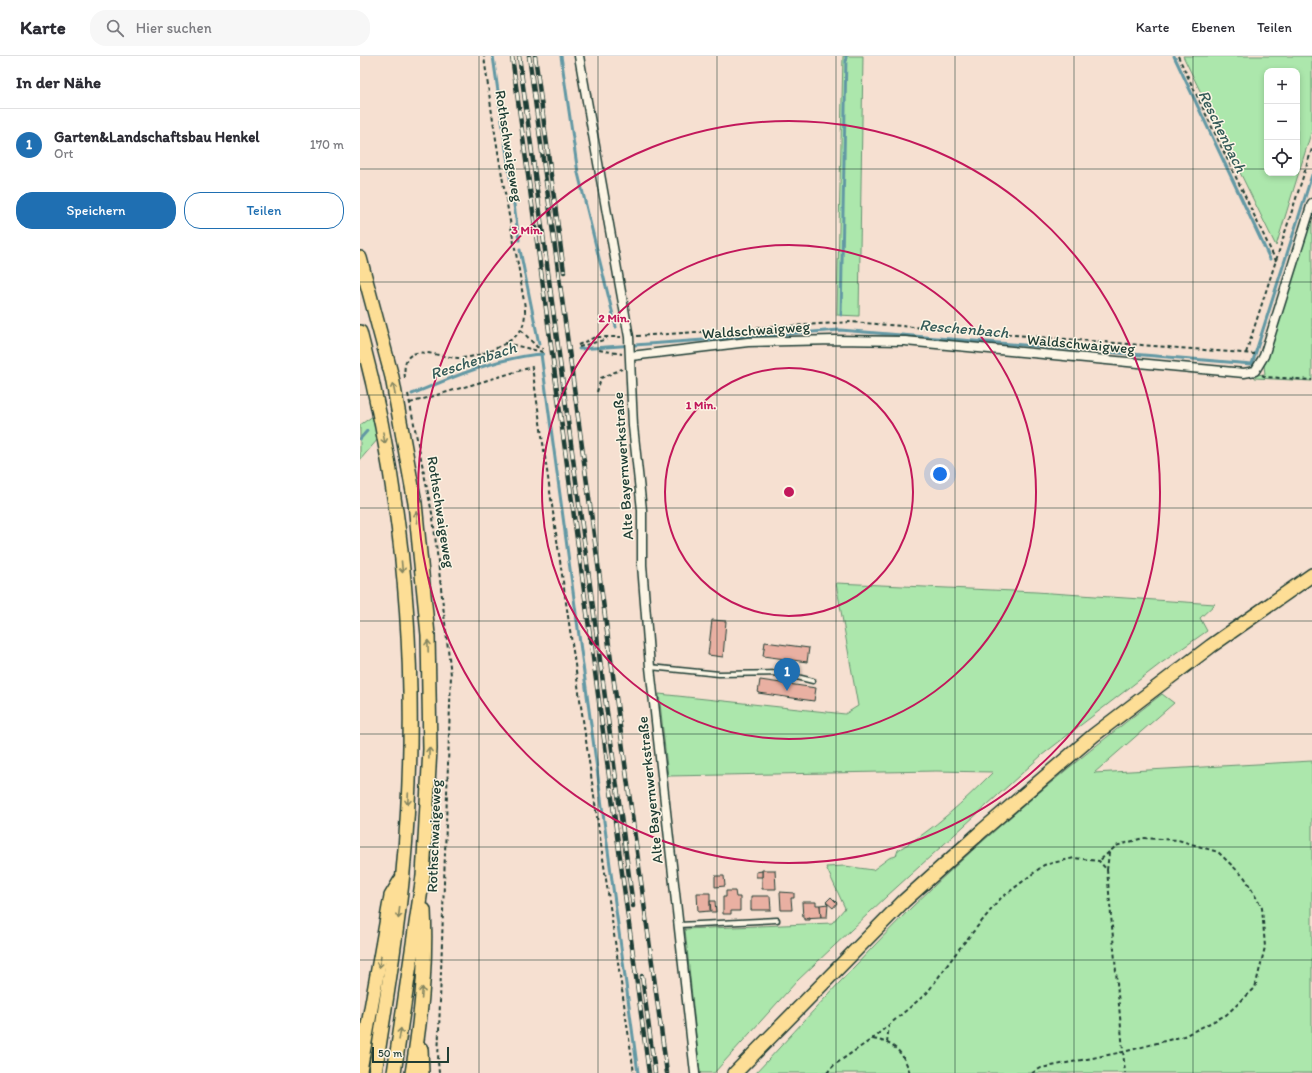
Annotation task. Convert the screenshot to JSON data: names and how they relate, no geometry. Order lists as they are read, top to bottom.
{
  "streets": {
    "street": ["Waldschwaigweg", "Alte Bayernwerkstraße"],
    "path": ["Rothschwaigeweg"]
  },
  "crossings": [
    ["Waldschwaigweg", "Alte Bayernwerkstraße"]
  ],
  "water": ["Reschenbach"],
  "scale_bar": "50 m",
  "page": {
    "header": "Karte",
    "search": "Hier suchen",
    "nav": ["Karte", "Ebenen", "Teilen"],
    "heading": "In der Nähe",
    "map_buttons": ["+", "−"],
    "list": [
      {
        "mark": "1",
        "name": "Garten&Landschaftsbau Henkel",
        "note": "Ort",
        "value": "170 m"
      }
    ],
    "buttons": ["Speichern", "Teilen"],
    "pins": "1",
    "scale": "50 m"
  },
  "rings": ["3 Min.", "2 Min.", "1 Min."]
}
